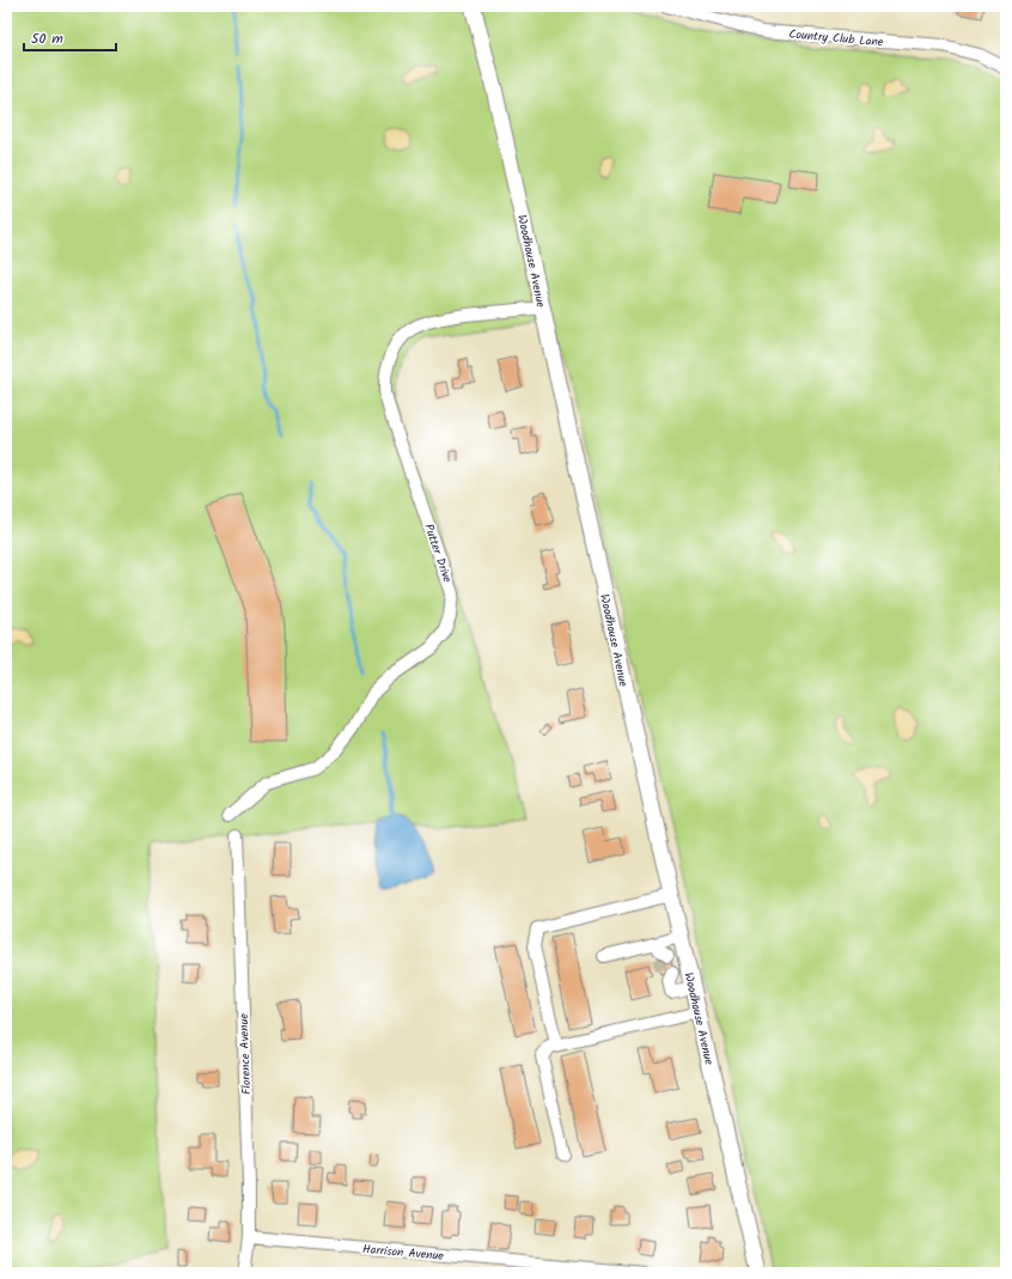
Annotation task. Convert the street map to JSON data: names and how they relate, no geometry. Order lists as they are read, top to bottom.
{
  "streets": {
    "main road": ["Woodhouse Avenue"],
    "street": [
      "Country Club Lane",
      "Putter Drive",
      "Florence Avenue",
      "Harrison Avenue"
    ]
  },
  "crossings": [
    ["Woodhouse Avenue", "Putter Drive"],
    ["Florence Avenue", "Harrison Avenue"]
  ],
  "scale_bar": "50 m"
}
